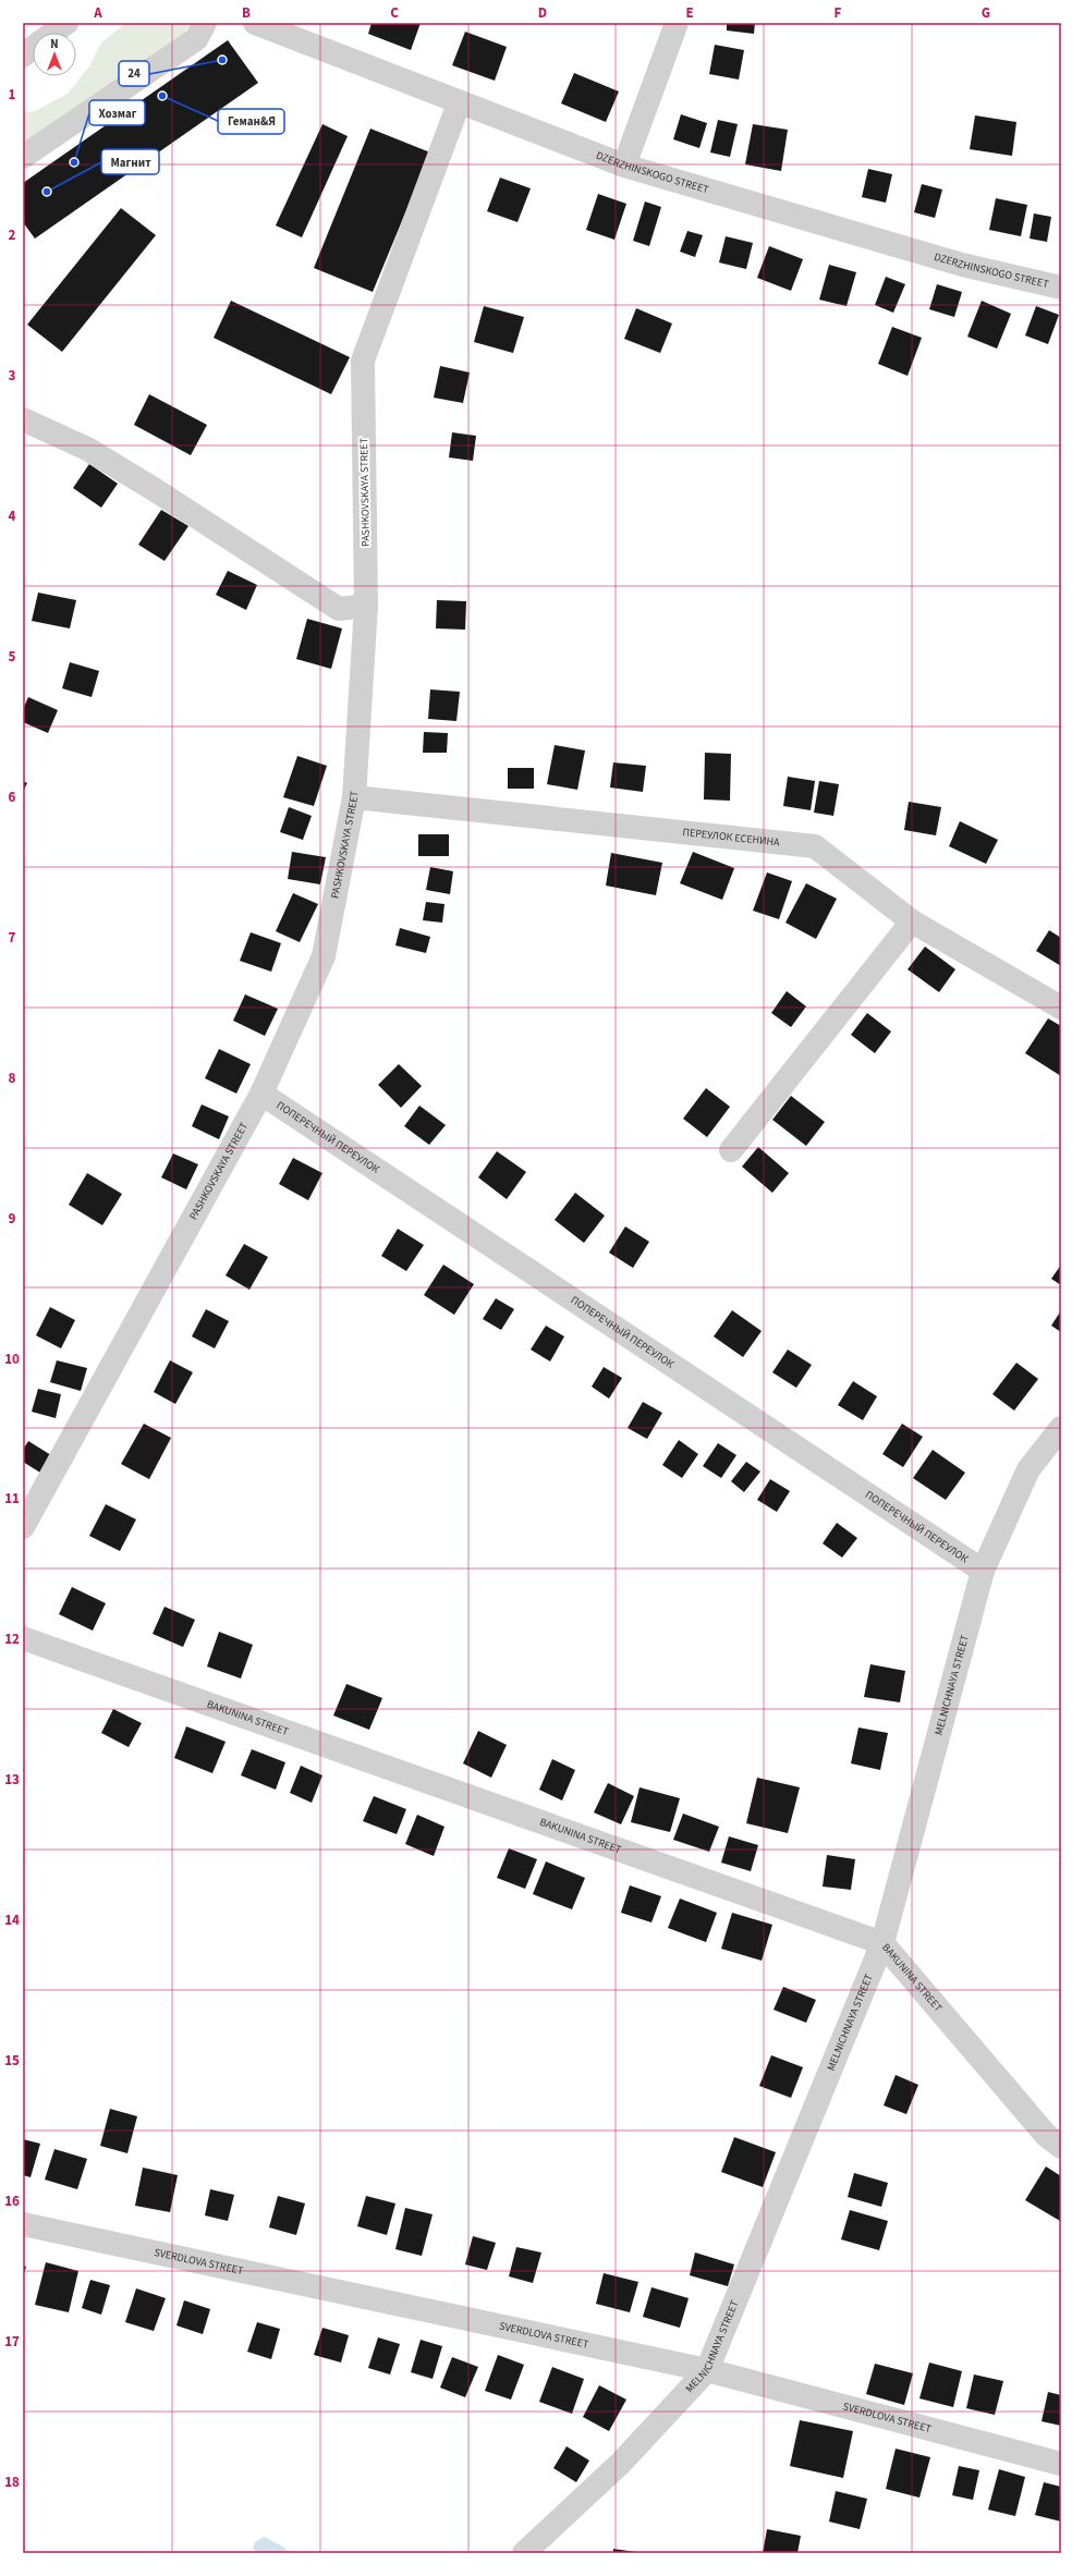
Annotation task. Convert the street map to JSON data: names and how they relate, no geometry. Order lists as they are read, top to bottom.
{
  "streets": {
    "street": [
      "DZERZHINSKOGO STREET",
      "PASHKOVSKAYA STREET",
      "ПЕРЕУЛОК ЕСЕНИНА",
      "ПОПЕРЕЧНЫЙ ПЕРЕУЛОК",
      "MELNICHNAYA STREET",
      "BAKUNINA STREET",
      "SVERDLOVA STREET"
    ]
  },
  "crossings": [
    ["DZERZHINSKOGO STREET", "PASHKOVSKAYA STREET"],
    ["PASHKOVSKAYA STREET", "ПЕРЕУЛОК ЕСЕНИНА"],
    ["PASHKOVSKAYA STREET", "ПОПЕРЕЧНЫЙ ПЕРЕУЛОК"],
    ["ПОПЕРЕЧНЫЙ ПЕРЕУЛОК", "MELNICHNAYA STREET"],
    ["MELNICHNAYA STREET", "BAKUNINA STREET"],
    ["MELNICHNAYA STREET", "SVERDLOVA STREET"]
  ],
  "places": [
    "24",
    "Геман&Я",
    "Хозмаг",
    "Магнит"
  ],
  "north": "top",
  "grid": {
    "columns": [
      "A",
      "B",
      "C",
      "D",
      "E",
      "F",
      "G"
    ],
    "rows": [
      "1",
      "2",
      "3",
      "4",
      "5",
      "6",
      "7",
      "8",
      "9",
      "10",
      "11",
      "12",
      "13",
      "14",
      "15",
      "16",
      "17",
      "18"
    ]
  }
}
